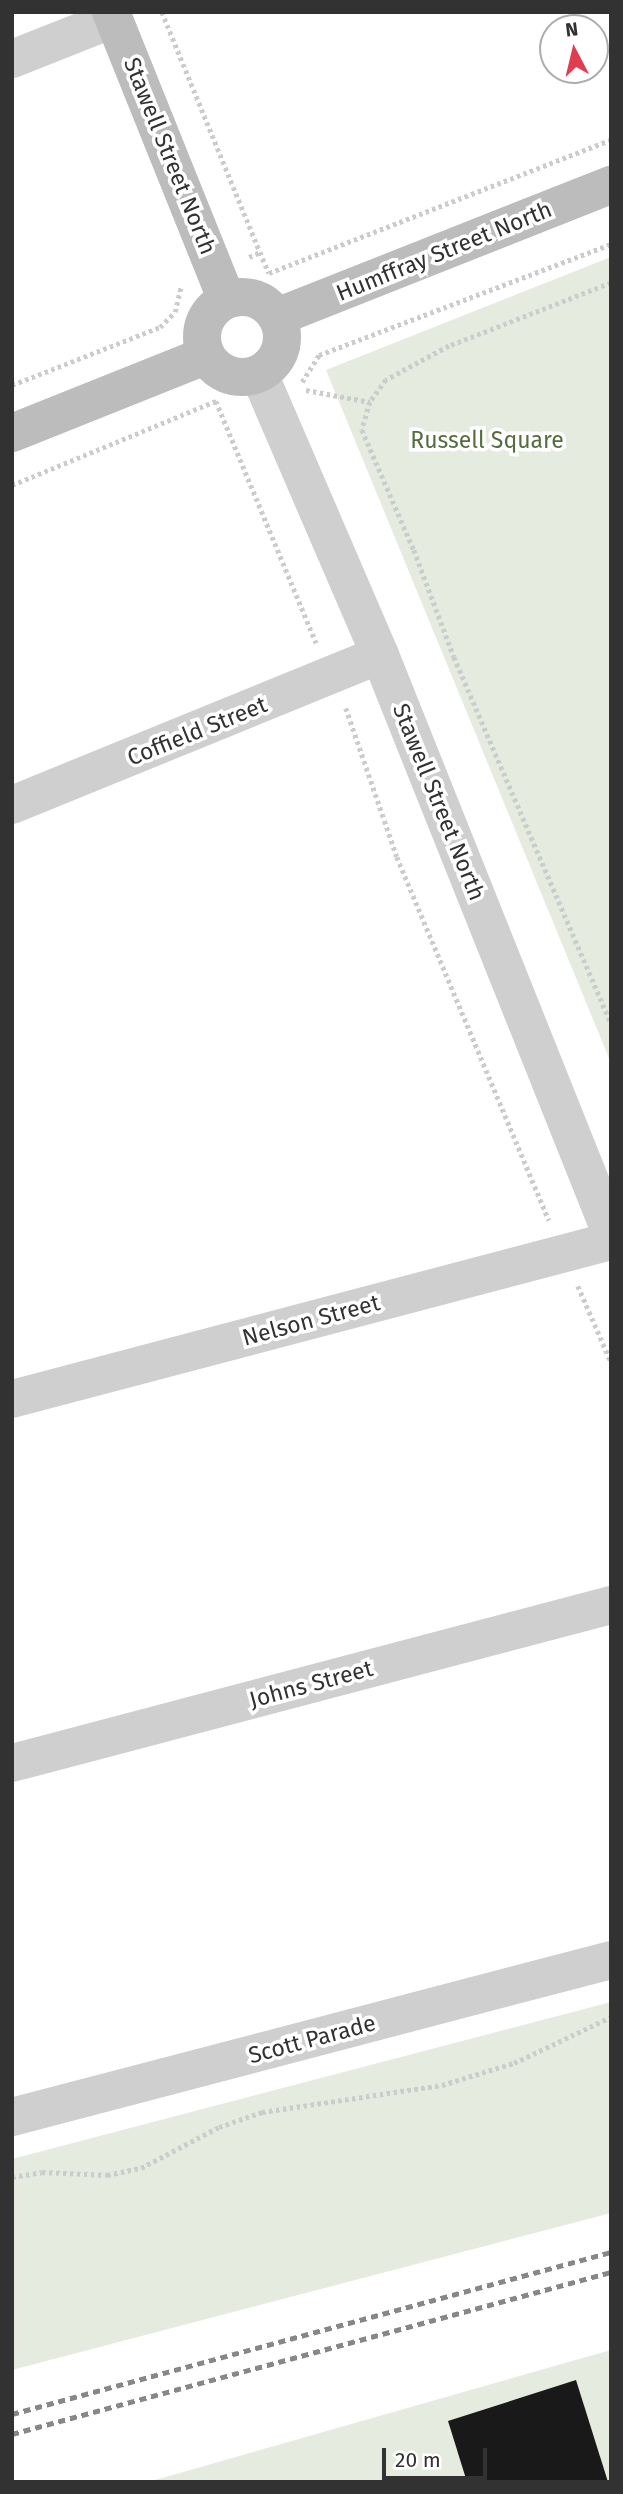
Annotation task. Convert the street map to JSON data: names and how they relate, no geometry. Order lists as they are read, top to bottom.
{
  "streets": {
    "street": [
      "Stawell Street North",
      "Humffray Street North",
      "Coffield Street",
      "Nelson Street",
      "Johns Street",
      "Scott Parade"
    ]
  },
  "crossings": [
    ["Stawell Street North", "Coffield Street"]
  ],
  "parks": ["Russell Square"],
  "scale_bar": "20 m",
  "north": "top"
}
